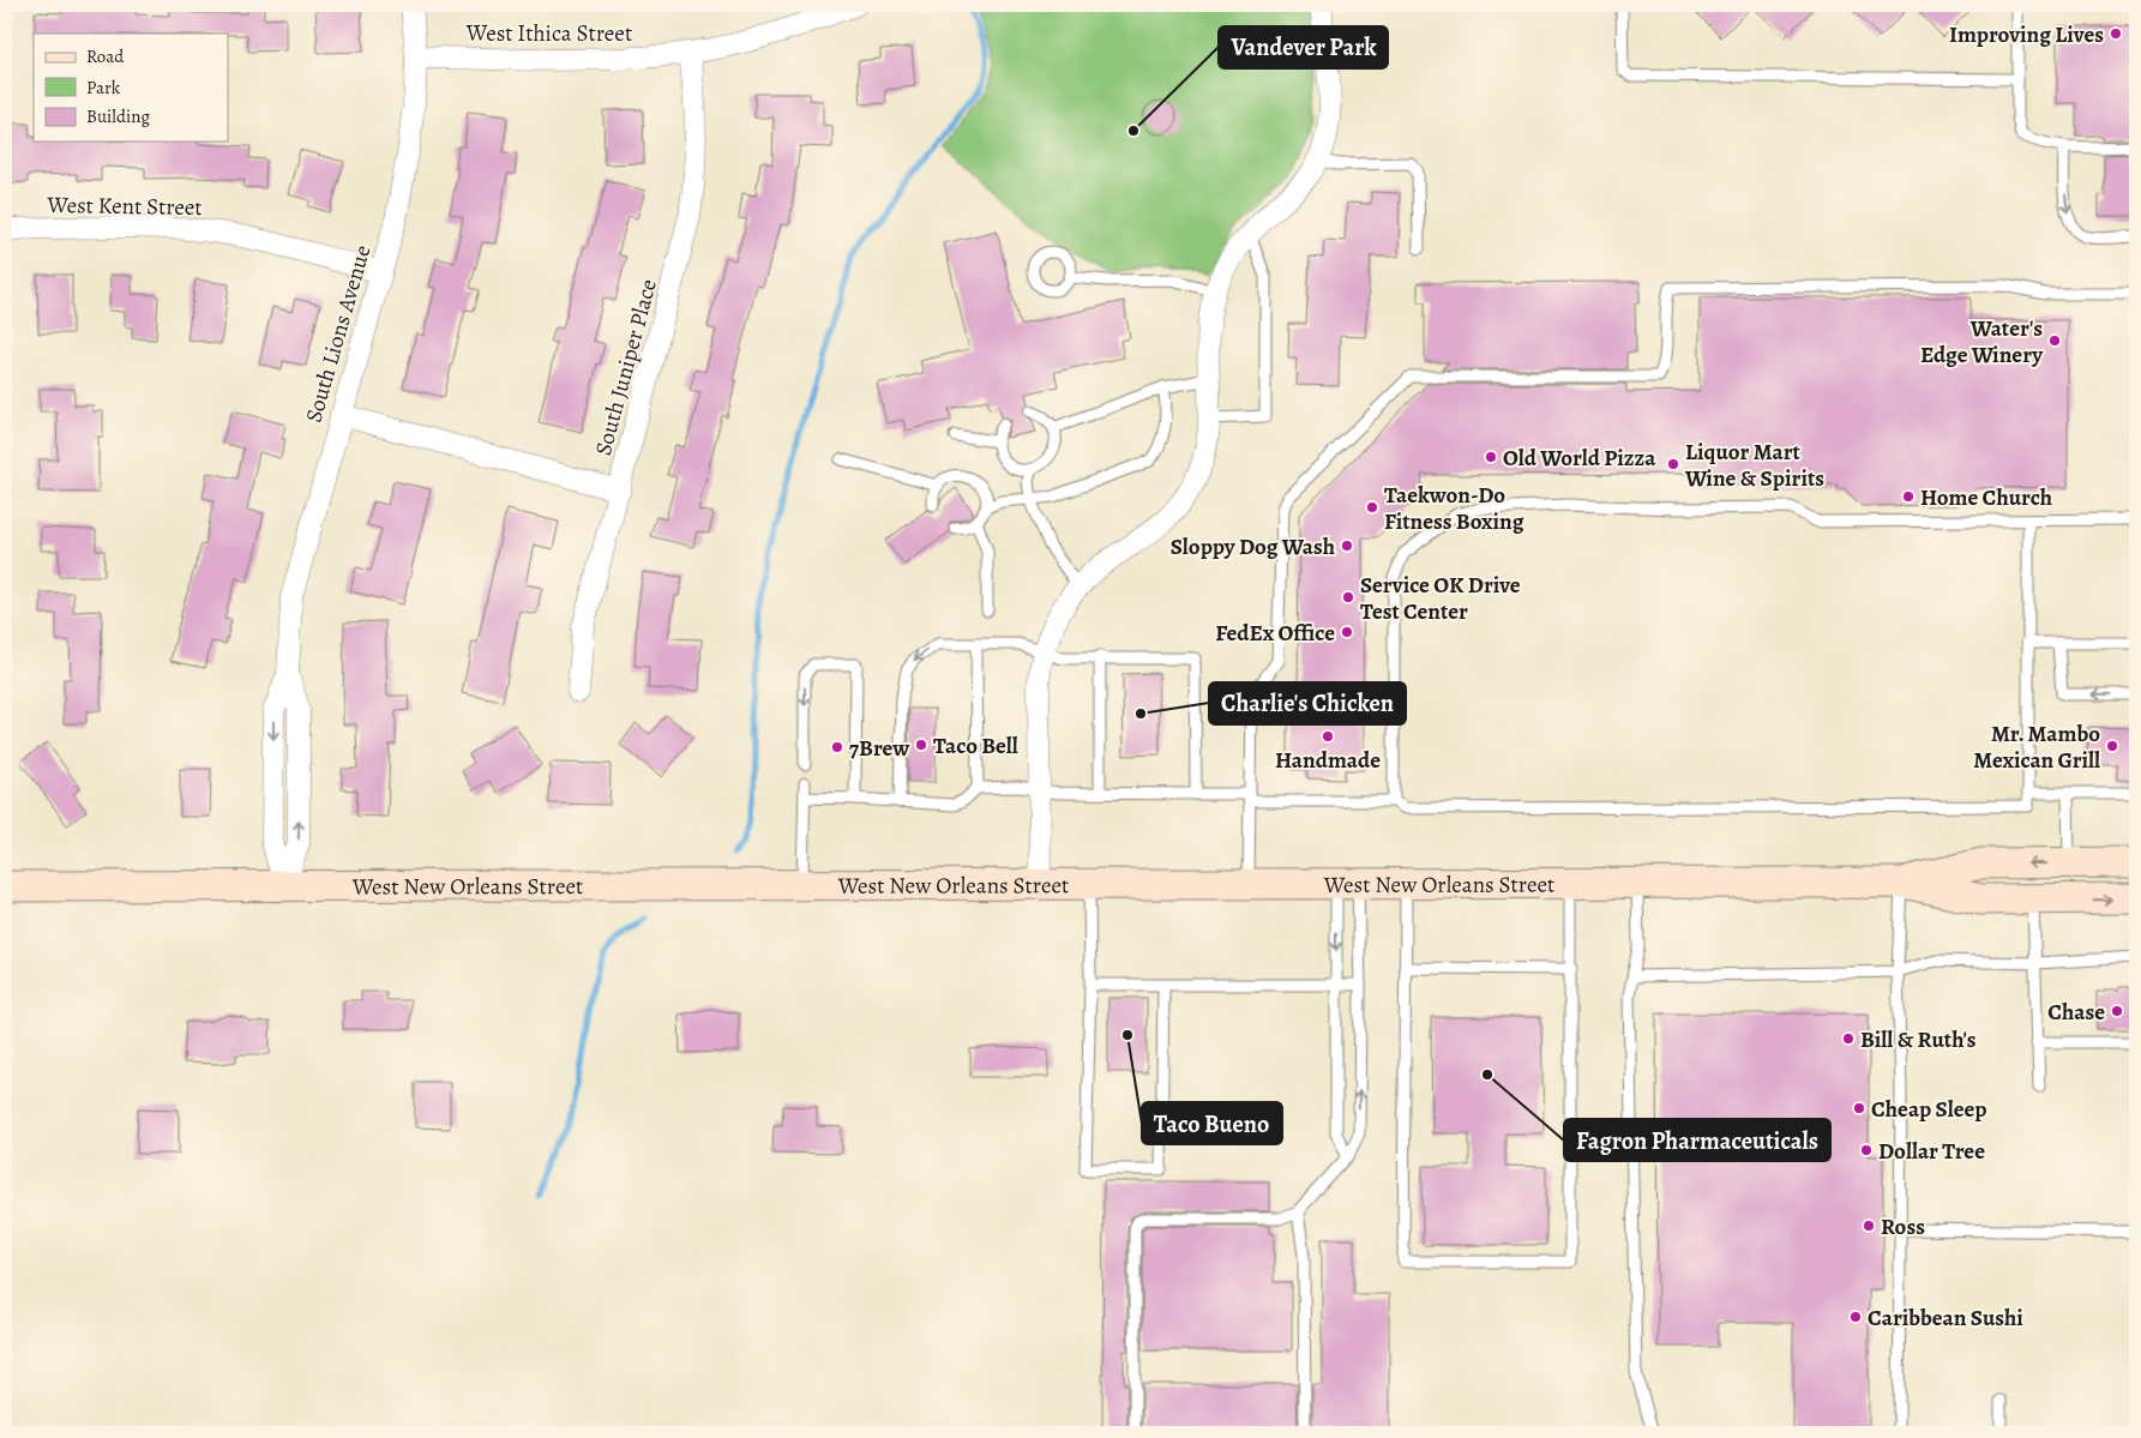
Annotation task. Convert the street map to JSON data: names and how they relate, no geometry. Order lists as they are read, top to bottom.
{
  "streets": {
    "main road": ["West New Orleans Street"],
    "street": [
      "West Ithica Street",
      "West Kent Street",
      "South Lions Avenue",
      "South Juniper Place"
    ]
  },
  "crossings": [
    ["West Ithica Street", "South Lions Avenue"],
    ["West Ithica Street", "South Juniper Place"],
    ["West Kent Street", "South Lions Avenue"],
    ["South Lions Avenue", "West New Orleans Street"]
  ],
  "places": [
    "Improving Lives",
    "Vandever Park",
    "Water's Edge Winery",
    "Old World Pizza",
    "Liquor Mart Wine & Spirits",
    "Home Church",
    "Taekwon-Do Fitness Boxing",
    "Sloppy Dog Wash",
    "Service OK Drive Test Center",
    "FedEx Office",
    "Charlie's Chicken",
    "Handmade",
    "Taco Bell",
    "Mr. Mambo Mexican Grill",
    "7Brew",
    "Chase",
    "Taco Bueno",
    "Bill & Ruth's",
    "Fagron Pharmaceuticals",
    "Cheap Sleep",
    "Dollar Tree",
    "Ross",
    "Caribbean Sushi"
  ],
  "legend": ["Road", "Park", "Building"]
}
